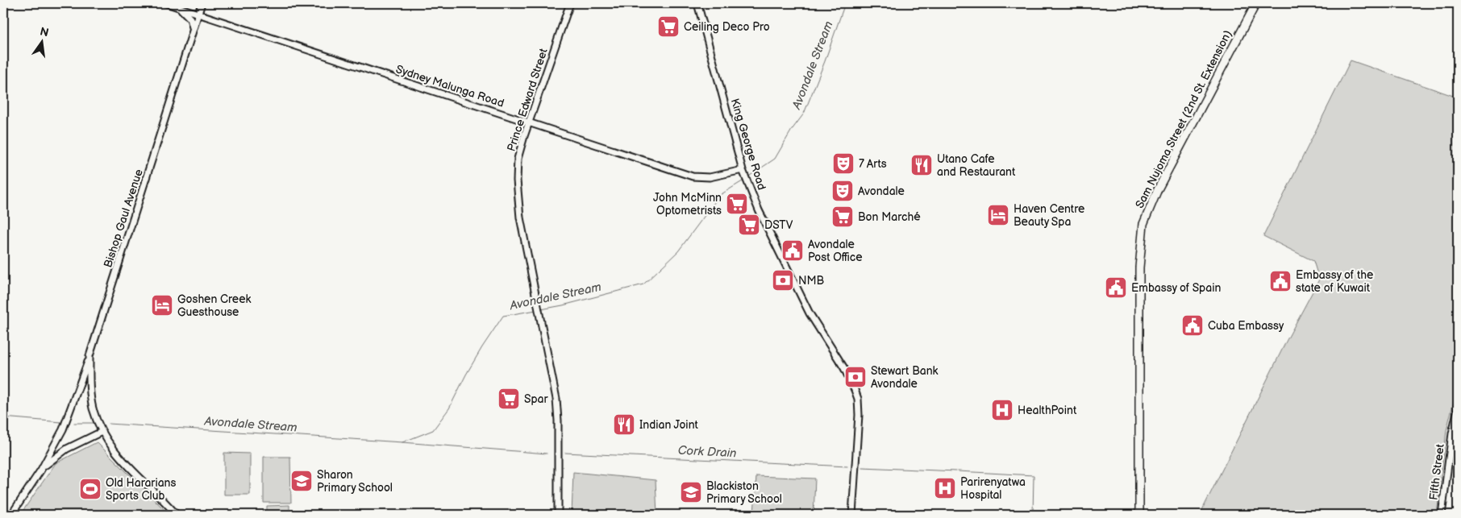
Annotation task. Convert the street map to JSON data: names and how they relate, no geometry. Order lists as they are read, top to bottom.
{
  "streets": {
    "highway": ["Sam Nujoma Street (2nd St. Extension)"],
    "main road": [
      "Sydney Malunga Road",
      "Prince Edward Street",
      "King George Road",
      "Bishop Gaul Avenue",
      "Fifth Street"
    ]
  },
  "crossings": [
    ["Sydney Malunga Road", "Prince Edward Street"],
    ["Sydney Malunga Road", "King George Road"],
    ["Sydney Malunga Road", "Bishop Gaul Avenue"]
  ],
  "water": ["Avondale Stream", "Cork Drain"],
  "places": {
    "supermarket": [
      "Ceiling Deco Pro",
      "John McMinn Optometrists",
      "Bon Marché",
      "DSTV",
      "Spar"
    ],
    "theatre": ["7 Arts", "Avondale"],
    "restaurant": ["Utano Cafe and Restaurant", "Indian Joint"],
    "hotel": ["Haven Centre Beauty Spa", "Goshen Creek Guesthouse"],
    "public building": [
      "Avondale Post Office",
      "Embassy of the state of Kuwait",
      "Embassy of Spain",
      "Cuba Embassy"
    ],
    "bank": ["NMB", "Stewart Bank Avondale"],
    "hospital": ["HealthPoint", "Parirenyatwa Hospital"],
    "school or university": ["Sharon Primary School", "Blackiston Primary School"],
    "sports": ["Old Hararians Sports Club"]
  },
  "north": "top"
}
